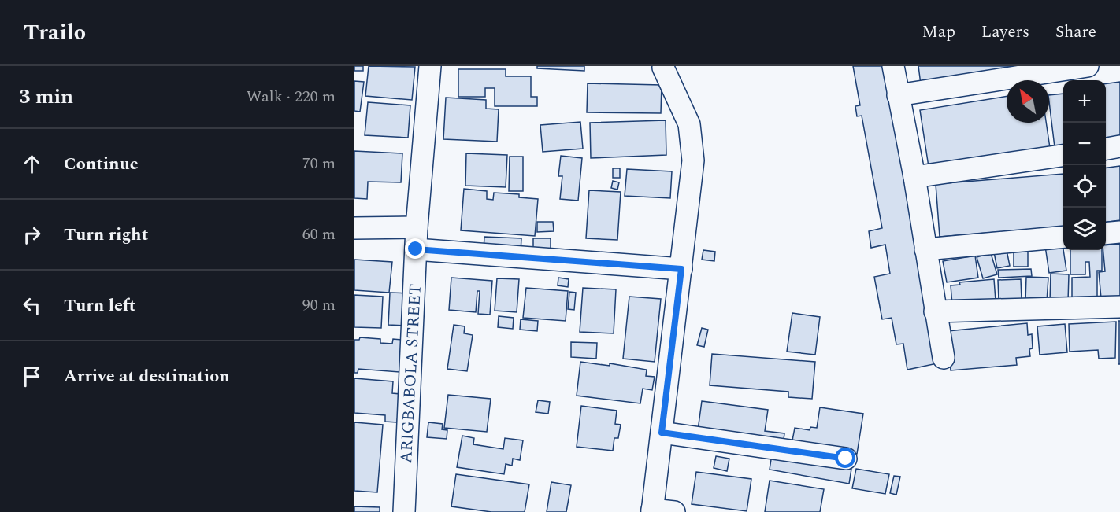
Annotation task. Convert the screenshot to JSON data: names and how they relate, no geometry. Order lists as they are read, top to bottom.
{
  "streets": {
    "street": ["ARIGBABOLA STREET"]
  },
  "north": "top left",
  "page": {
    "header": "Trailo",
    "nav": ["Map", "Layers", "Share"],
    "heading": ["3 min", "Walk · 220 m"],
    "map_buttons": ["+", "−"],
    "list": [
      ["Continue", "70 m"],
      ["Turn right", "60 m"],
      ["Turn left", "90 m"],
      "Arrive at destination"
    ]
  }
}
